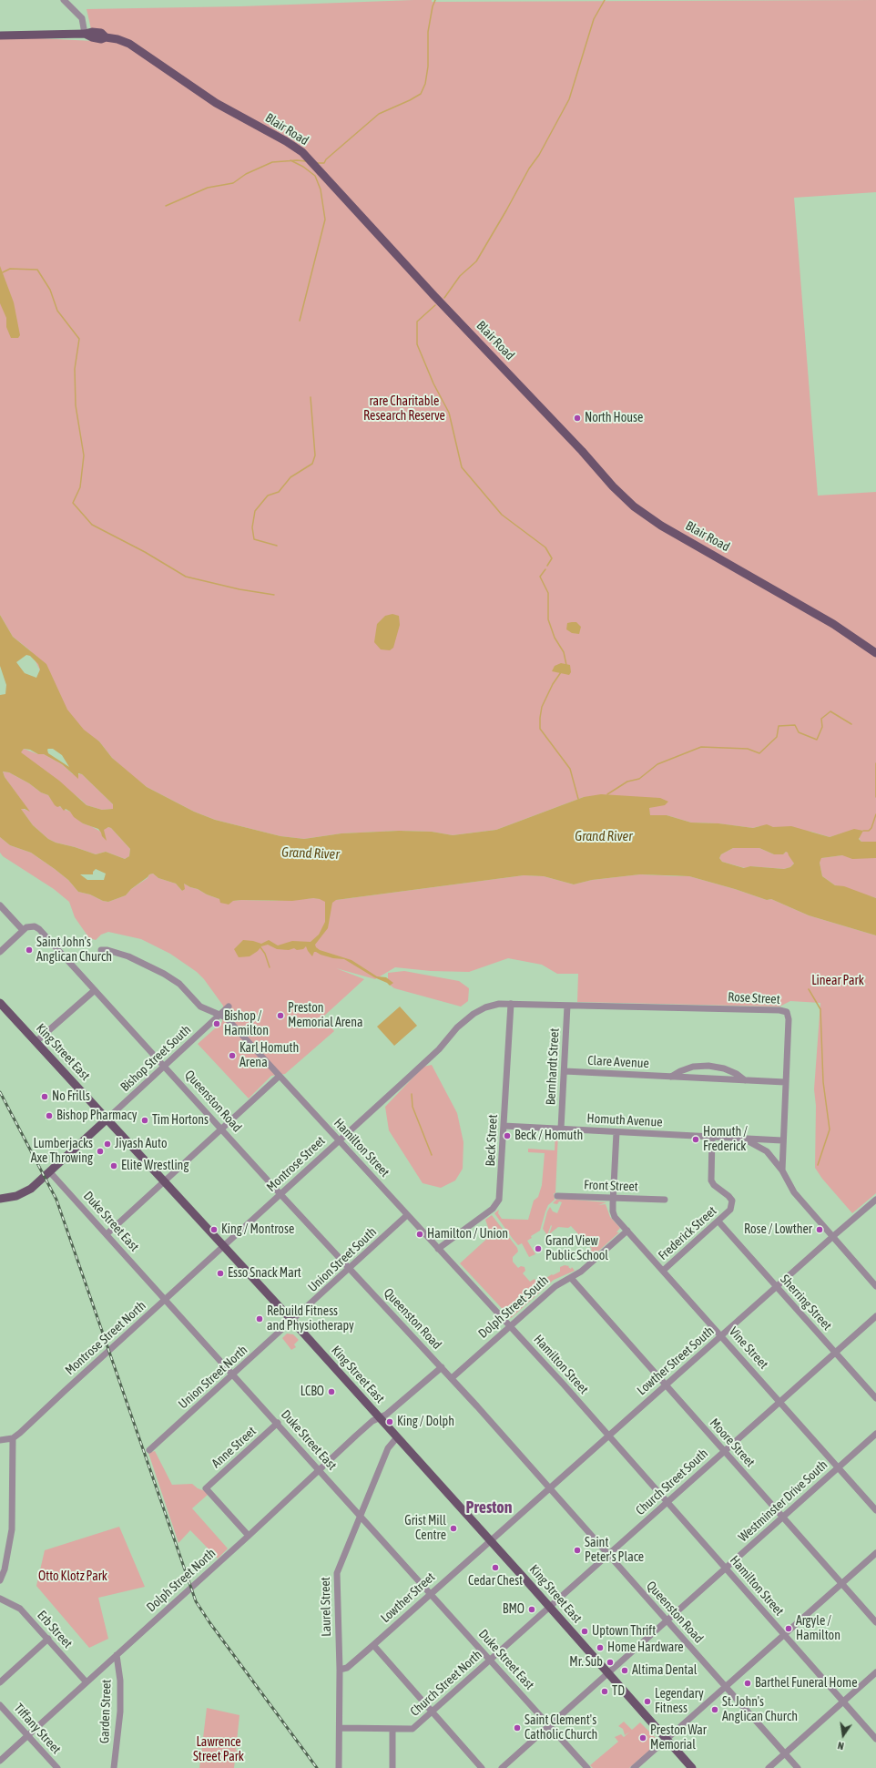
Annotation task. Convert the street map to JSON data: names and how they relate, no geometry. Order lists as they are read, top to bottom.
{
  "streets": {
    "main road": ["Blair Road", "King Street East"],
    "street": [
      "Rose Street",
      "Bishop Street South",
      "Clare Avenue",
      "Bernhardt Street",
      "Queenston Road",
      "Homuth Avenue",
      "Beck Street",
      "Hamilton Street",
      "Montrose Street",
      "Front Street",
      "Duke Street East",
      "Frederick Street",
      "Union Street South",
      "Sherring Street",
      "Dolph Street South",
      "Montrose Street North",
      "Vine Street",
      "Lowther Street South",
      "Union Street North",
      "Moore Street",
      "Anne Street",
      "Church Street South",
      "Westminster Drive South",
      "Dolph Street North",
      "Lowther Street",
      "Laurel Street",
      "Erb Street",
      "Church Street North",
      "Garden Street",
      "Tiffany Street"
    ]
  },
  "crossings": [
    ["Rose Street", "Clare Avenue"],
    ["Rose Street", "Bernhardt Street"],
    ["Rose Street", "Homuth Avenue"],
    ["Rose Street", "Beck Street"],
    ["Rose Street", "Montrose Street"],
    ["Rose Street", "Lowther Street South"],
    ["King Street East", "Bishop Street South"],
    ["King Street East", "Montrose Street"],
    ["King Street East", "Union Street South"],
    ["King Street East", "Montrose Street North"],
    ["King Street East", "Lowther Street South"],
    ["King Street East", "Union Street North"],
    ["King Street East", "Church Street South"],
    ["King Street East", "Westminster Drive South"],
    ["King Street East", "Dolph Street North"],
    ["King Street East", "Lowther Street"],
    ["King Street East", "Laurel Street"],
    ["King Street East", "Church Street North"],
    ["Bishop Street South", "Queenston Road"],
    ["Bishop Street South", "Hamilton Street"],
    ["Clare Avenue", "Bernhardt Street"],
    ["Bernhardt Street", "Homuth Avenue"],
    ["Queenston Road", "Montrose Street"],
    ["Queenston Road", "Union Street South"],
    ["Queenston Road", "Dolph Street South"],
    ["Queenston Road", "Lowther Street South"],
    ["Queenston Road", "Church Street South"],
    ["Queenston Road", "Westminster Drive South"],
    ["Homuth Avenue", "Beck Street"],
    ["Homuth Avenue", "Frederick Street"],
    ["Homuth Avenue", "Vine Street"],
    ["Beck Street", "Hamilton Street"],
    ["Hamilton Street", "Montrose Street"],
    ["Hamilton Street", "Union Street South"],
    ["Hamilton Street", "Dolph Street South"],
    ["Hamilton Street", "Lowther Street South"],
    ["Hamilton Street", "Church Street South"],
    ["Hamilton Street", "Westminster Drive South"],
    ["Montrose Street", "Montrose Street North"],
    ["Front Street", "Vine Street"],
    ["Duke Street East", "Montrose Street North"],
    ["Duke Street East", "Union Street North"],
    ["Duke Street East", "Anne Street"],
    ["Duke Street East", "Westminster Drive South"],
    ["Duke Street East", "Dolph Street North"],
    ["Duke Street East", "Lowther Street"],
    ["Duke Street East", "Laurel Street"],
    ["Duke Street East", "Church Street North"],
    ["Frederick Street", "Sherring Street"],
    ["Frederick Street", "Vine Street"],
    ["Union Street South", "Union Street North"],
    ["Sherring Street", "Lowther Street South"],
    ["Sherring Street", "Church Street South"],
    ["Dolph Street South", "Vine Street"],
    ["Dolph Street South", "Moore Street"],
    ["Vine Street", "Lowther Street South"],
    ["Vine Street", "Church Street South"],
    ["Vine Street", "Westminster Drive South"],
    ["Lowther Street South", "Moore Street"],
    ["Lowther Street South", "Lowther Street"],
    ["Moore Street", "Church Street South"],
    ["Moore Street", "Westminster Drive South"],
    ["Anne Street", "Dolph Street North"],
    ["Church Street South", "Church Street North"],
    ["Dolph Street North", "Erb Street"],
    ["Dolph Street North", "Garden Street"],
    ["Dolph Street North", "Tiffany Street"],
    ["Lowther Street", "Laurel Street"],
    ["Laurel Street", "Church Street North"]
  ],
  "districts": ["Preston"],
  "water": ["Grand River"],
  "parks": [
    "rare Charitable Research Reserve",
    "Linear Park",
    "Otto Klotz Park",
    "Lawrence Street Park"
  ],
  "places": [
    "North House",
    "Saint John's Anglican Church",
    "Preston Memorial Arena",
    "Bishop / Hamilton",
    "Karl Homuth Arena",
    "No Frills",
    "Bishop Pharmacy",
    "Tim Hortons",
    "Beck / Homuth",
    "Homuth / Frederick",
    "Jiyash Auto",
    "Lumberjacks Axe Throwing",
    "Elite Wrestling",
    "King / Montrose",
    "Rose / Lowther",
    "Hamilton / Union",
    "Grand View Public School",
    "Esso Snack Mart",
    "Rebuild Fitness and Physiotherapy",
    "LCBO",
    "King / Dolph",
    "Grist Mill Centre",
    "Saint Peter's Place",
    "Cedar Chest",
    "BMO",
    "Argyle / Hamilton",
    "Uptown Thrift",
    "Home Hardware",
    "Mr. Sub",
    "Altima Dental",
    "Barthel Funeral Home",
    "TD",
    "Legendary Fitness",
    "St. John's Anglican Church",
    "Saint Clement's Catholic Church",
    "Preston War Memorial"
  ],
  "north": "bottom"
}
